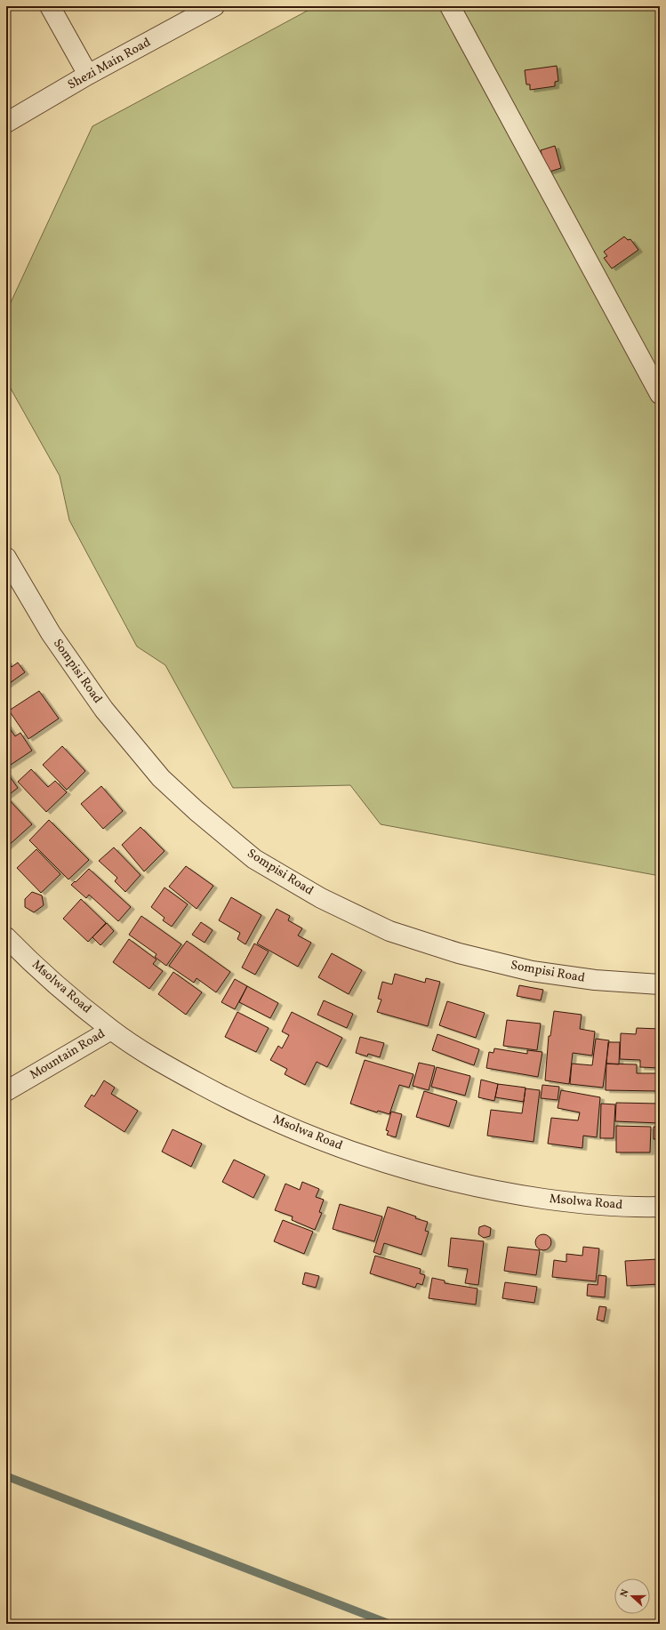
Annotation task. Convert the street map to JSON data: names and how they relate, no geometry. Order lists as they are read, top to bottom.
{
  "streets": {
    "street": [
      "Shezi Main Road",
      "Sompisi Road",
      "Msolwa Road",
      "Mountain Road"
    ]
  },
  "crossings": [
    ["Msolwa Road", "Mountain Road"]
  ],
  "north": "left"
}
